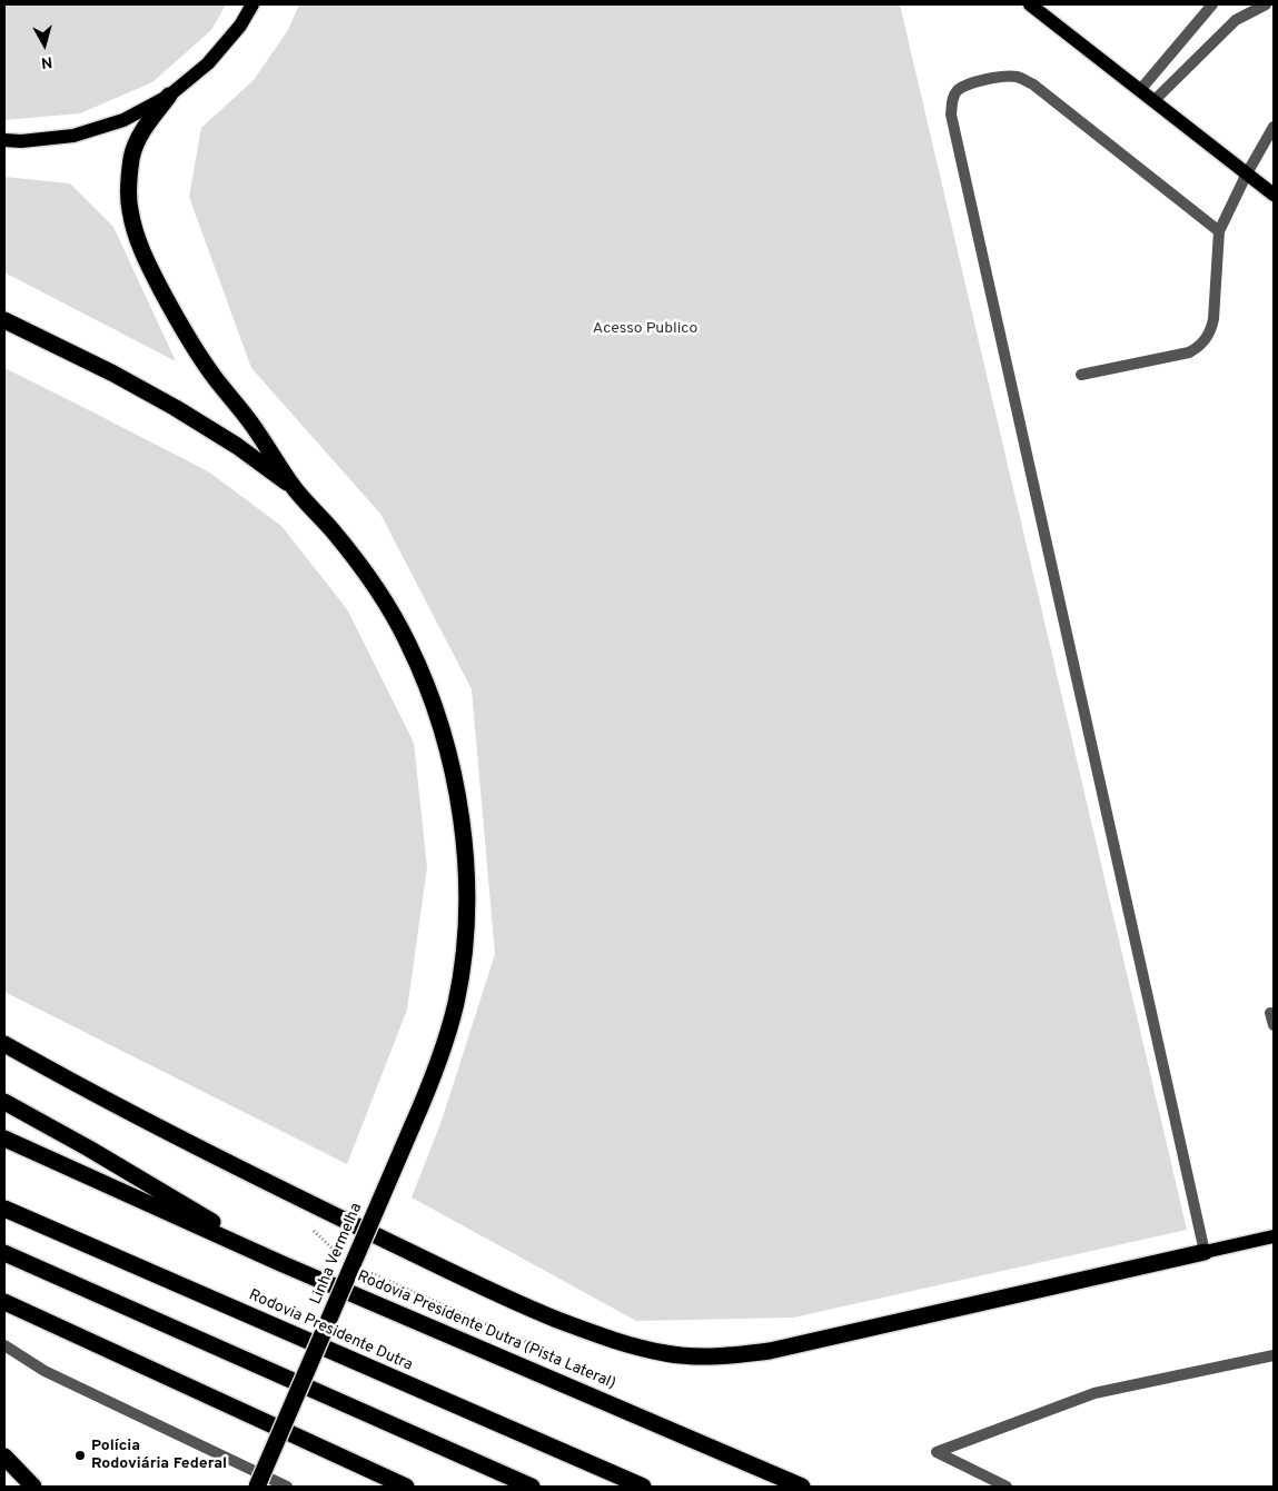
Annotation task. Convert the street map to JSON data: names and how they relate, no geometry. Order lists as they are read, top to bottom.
{
  "streets": {
    "highway": ["Linha Vermelha", "Rodovia Presidente Dutra", "Rodovia Presidente Dutra (Pista Lateral)"]
  },
  "parks": ["Acesso Publico"],
  "places": ["Polícia Rodoviária Federal"],
  "north": "bottom"
}
